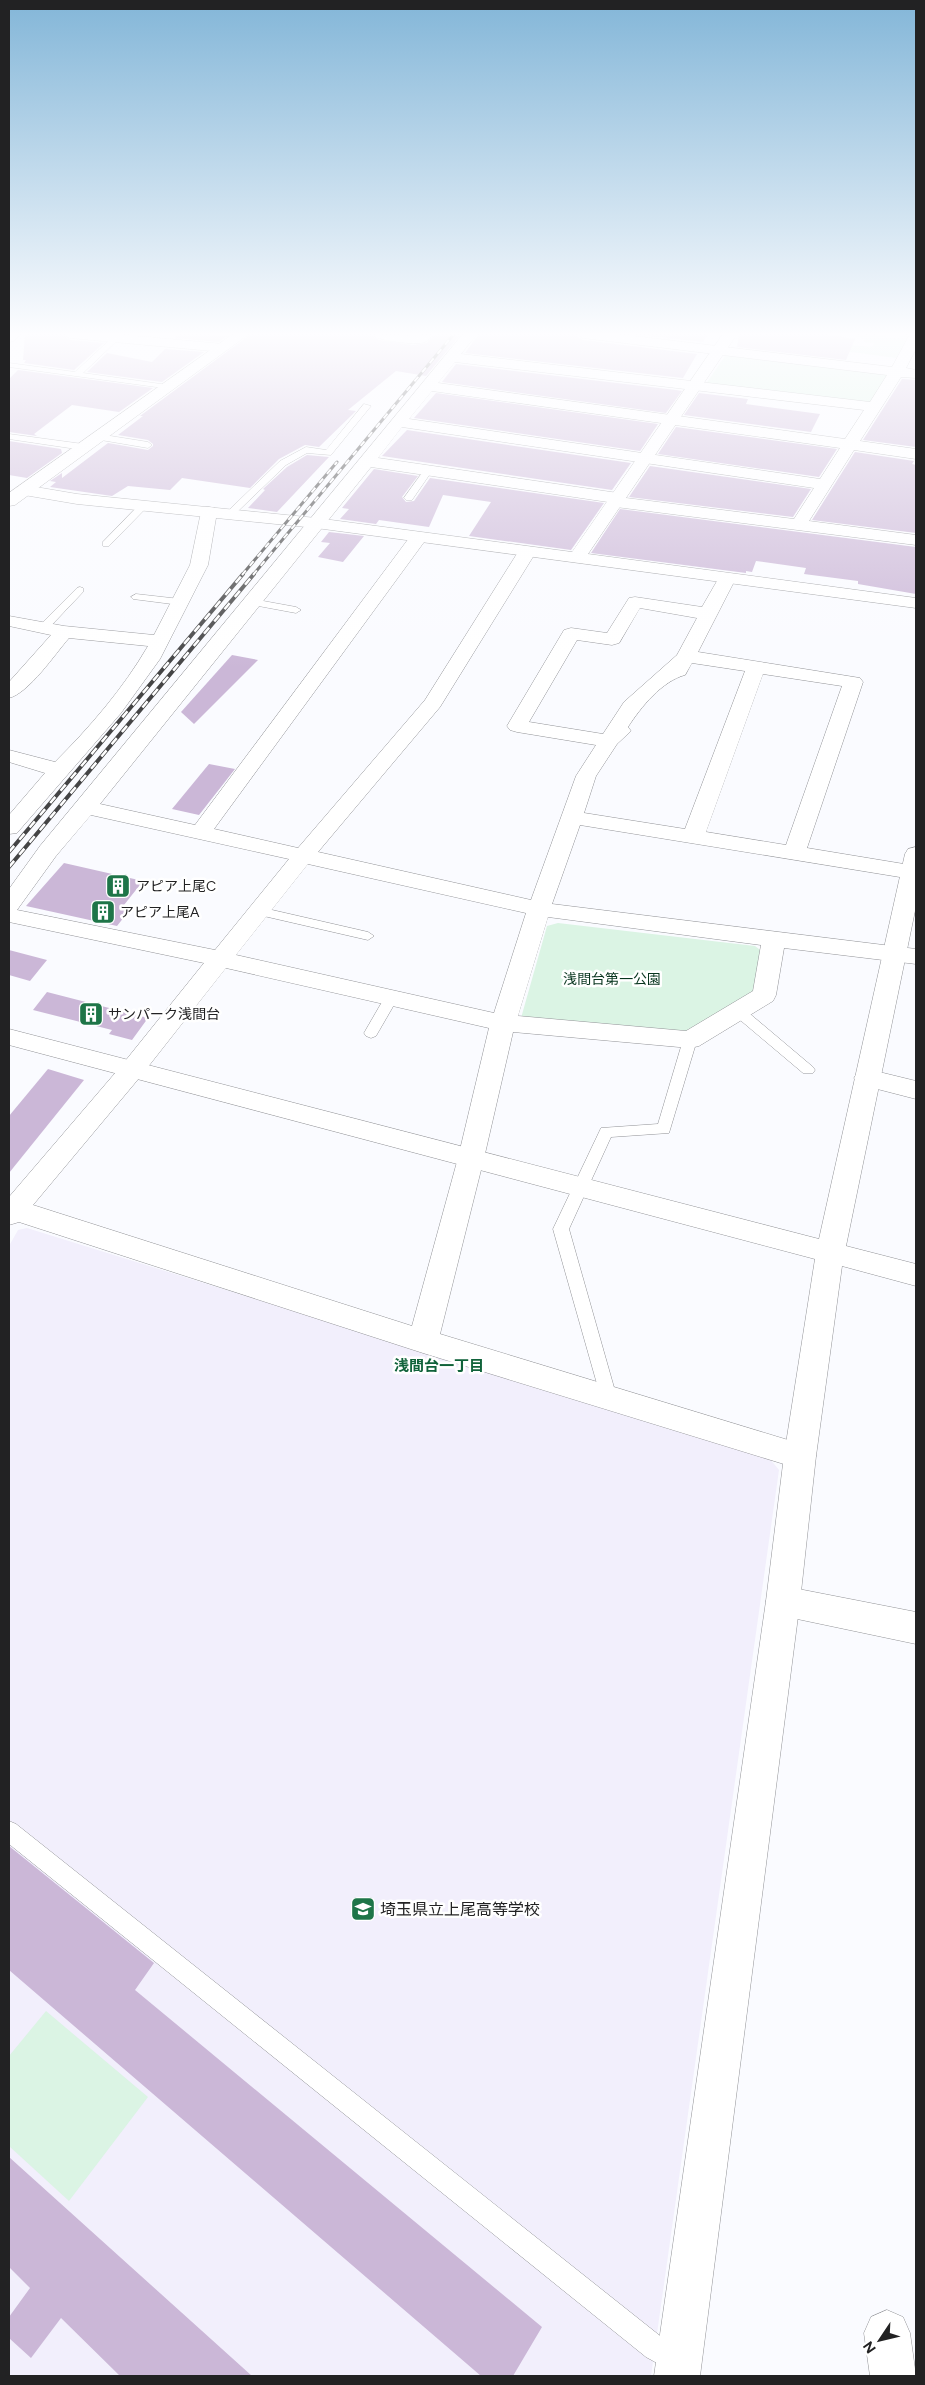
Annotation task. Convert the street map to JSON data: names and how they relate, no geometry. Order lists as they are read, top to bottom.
{
  "districts": ["浅間台一丁目"],
  "parks": ["浅間台第一公園"],
  "places": {
    "building": ["アピア上尾C", "アピア上尾A", "サンパーク浅間台"],
    "school or university": ["埼玉県立上尾高等学校"]
  },
  "north": "bottom left"
}
